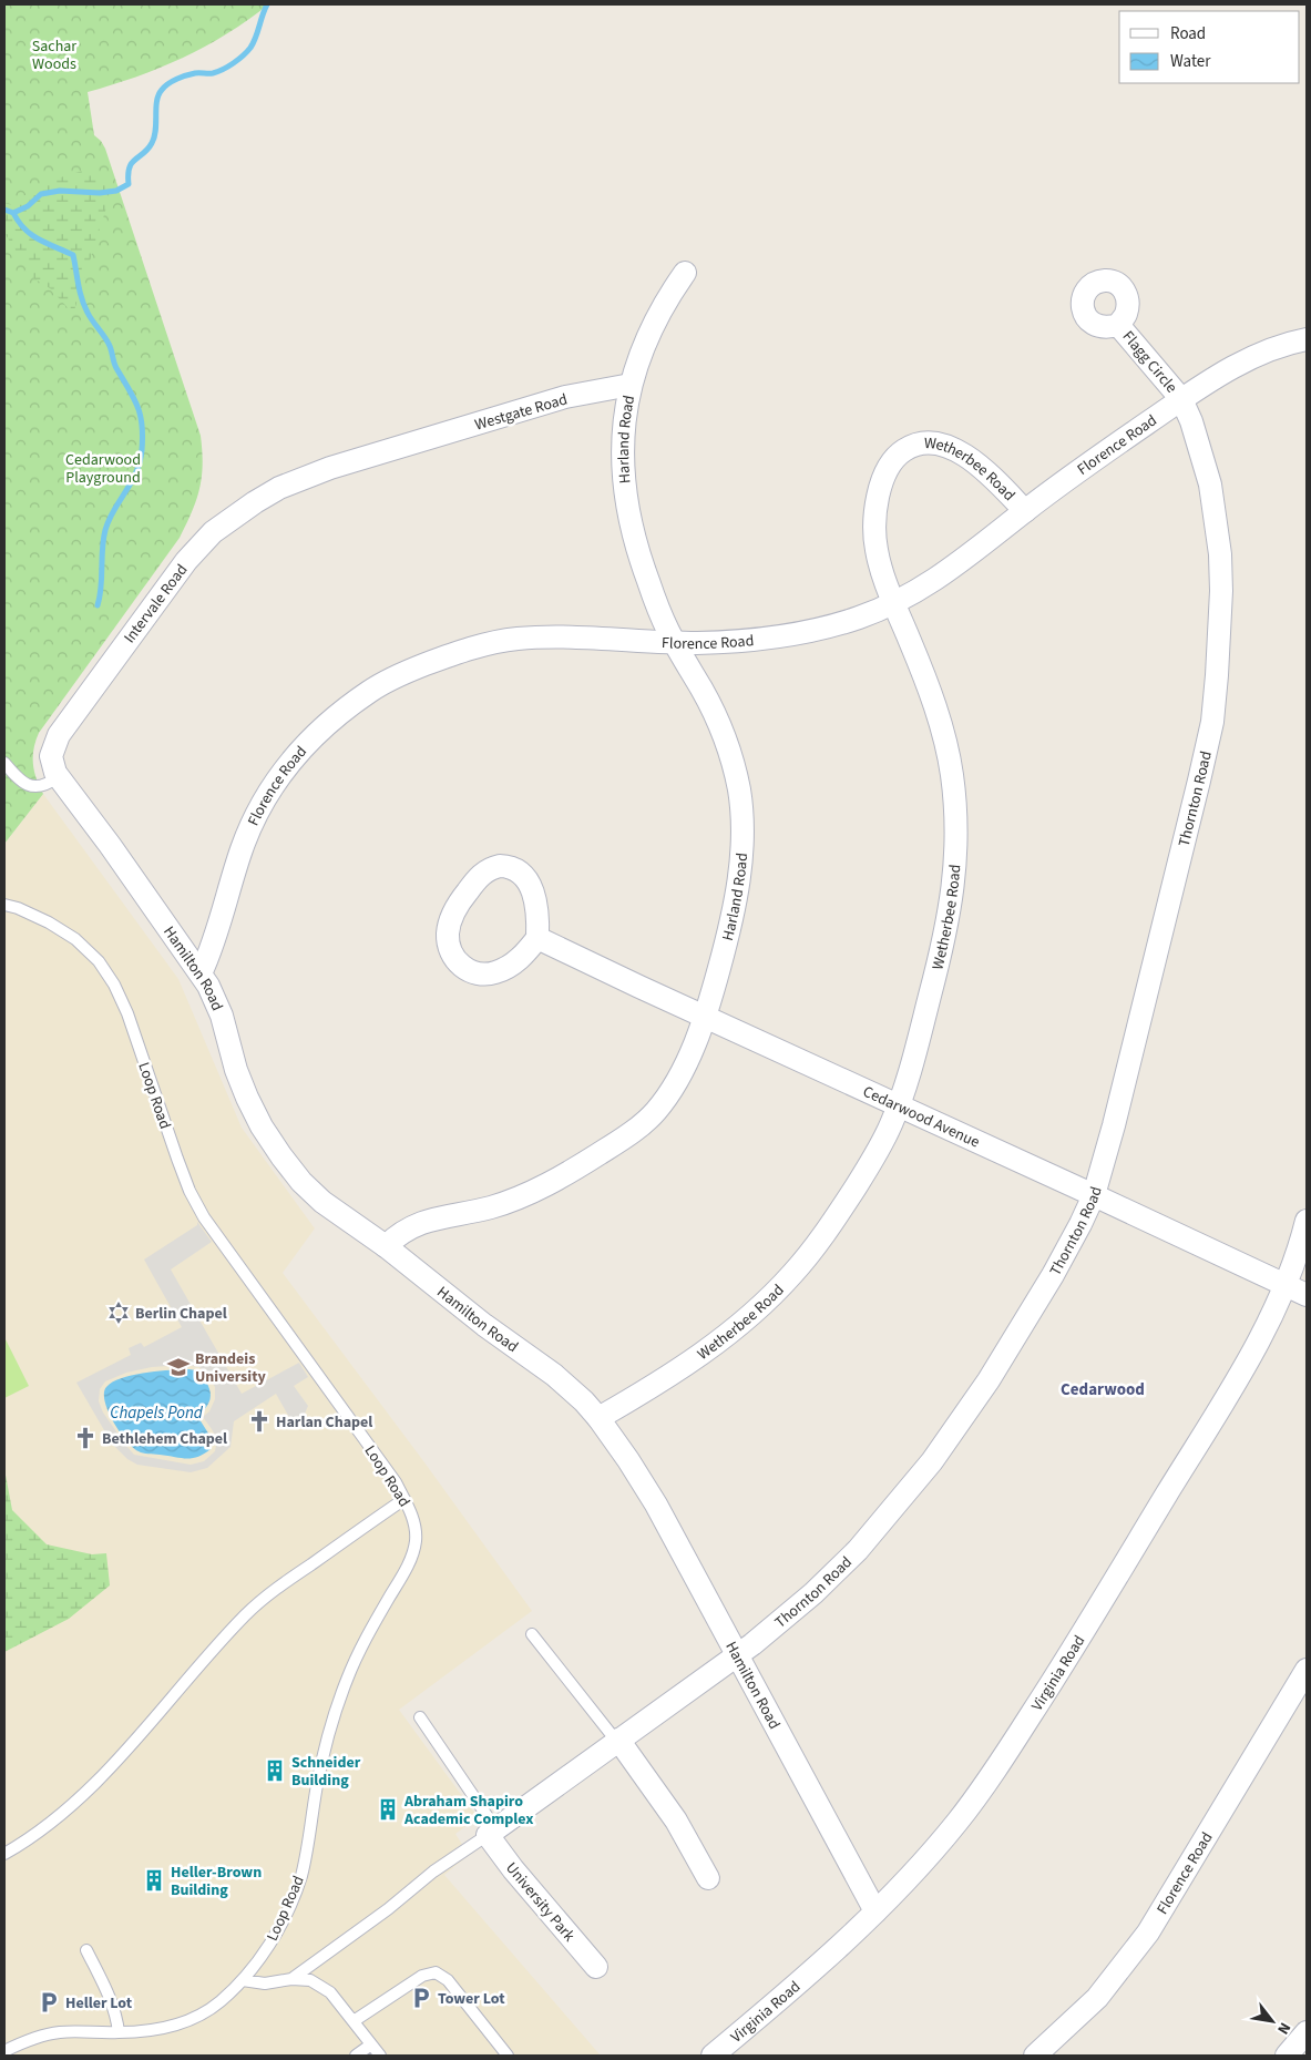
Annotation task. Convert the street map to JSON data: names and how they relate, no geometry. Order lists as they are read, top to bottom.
{
  "streets": {
    "street": [
      "Flagg Circle",
      "Westgate Road",
      "Harland Road",
      "Florence Road",
      "Wetherbee Road",
      "Intervale Road",
      "Thornton Road",
      "Hamilton Road",
      "Cedarwood Avenue",
      "Virginia Road",
      "University Park"
    ],
    "lane": ["Loop Road"]
  },
  "crossings": [
    ["Flagg Circle", "Florence Road"],
    ["Flagg Circle", "Thornton Road"],
    ["Westgate Road", "Harland Road"],
    ["Westgate Road", "Intervale Road"],
    ["Harland Road", "Florence Road"],
    ["Harland Road", "Hamilton Road"],
    ["Harland Road", "Cedarwood Avenue"],
    ["Florence Road", "Wetherbee Road"],
    ["Florence Road", "Thornton Road"],
    ["Florence Road", "Hamilton Road"],
    ["Wetherbee Road", "Hamilton Road"],
    ["Wetherbee Road", "Cedarwood Avenue"],
    ["Intervale Road", "Hamilton Road"],
    ["Thornton Road", "Hamilton Road"],
    ["Thornton Road", "Cedarwood Avenue"],
    ["Thornton Road", "University Park"],
    ["Hamilton Road", "Virginia Road"],
    ["Cedarwood Avenue", "Virginia Road"]
  ],
  "districts": ["Cedarwood"],
  "water": ["Chapels Pond"],
  "parks": ["Sachar Woods", "Cedarwood Playground"],
  "places": {
    "synagogue": ["Berlin Chapel"],
    "school or university": ["Brandeis University"],
    "church": ["Harlan Chapel", "Bethlehem Chapel"],
    "building": ["Schneider Building", "Abraham Shapiro Academic Complex", "Heller-Brown Building"],
    "parking": ["Tower Lot", "Heller Lot"]
  },
  "legend": ["Road", "Water"],
  "north": "bottom right"
}
